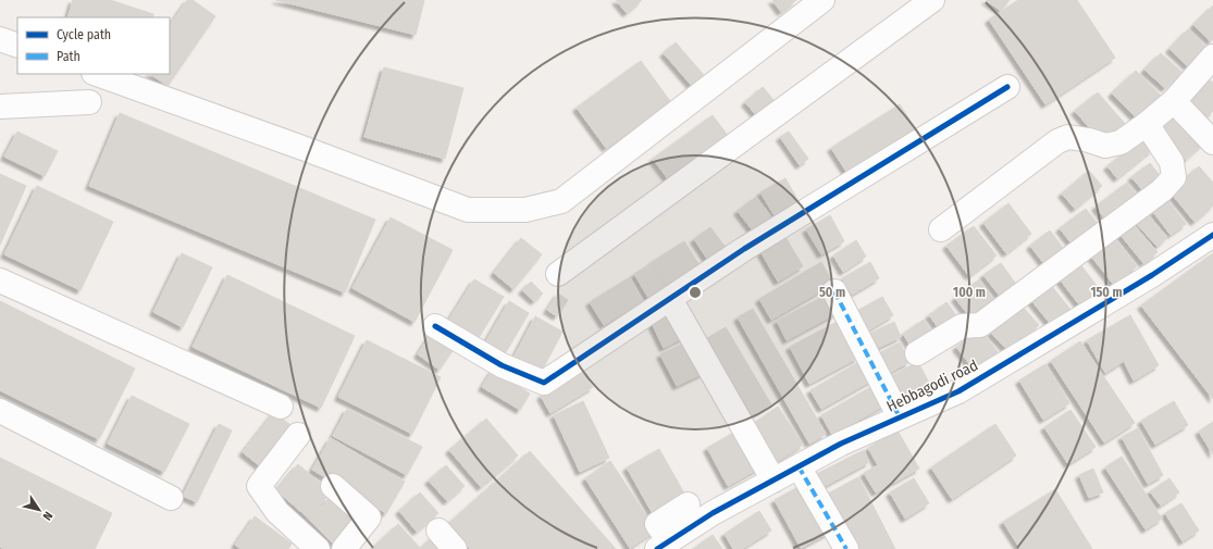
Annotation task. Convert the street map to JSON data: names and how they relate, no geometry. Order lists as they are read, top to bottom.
{
  "streets": {
    "street": ["Hebbagodi road"]
  },
  "legend": ["Cycle path", "Path"],
  "north": "bottom right",
  "rings": ["50 m", "100 m", "150 m"]
}
